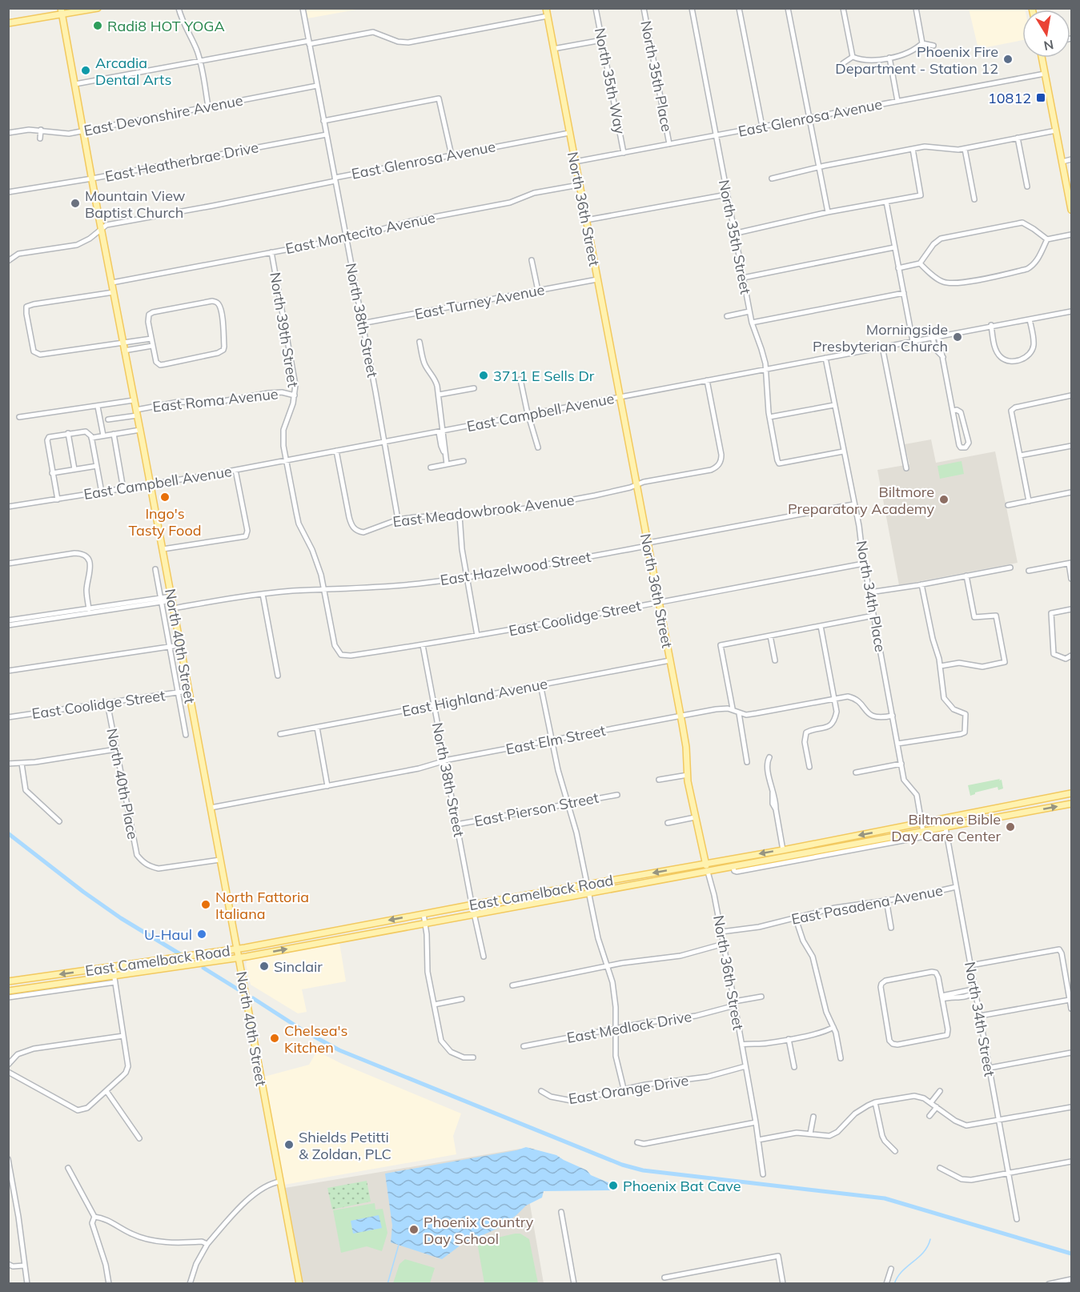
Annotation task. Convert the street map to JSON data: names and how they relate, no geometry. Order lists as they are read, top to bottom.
{
  "streets": {
    "main road": ["North 36th Street", "North 40th Street", "East Camelback Road"],
    "street": [
      "North 35th Place",
      "North 35th Way",
      "East Devonshire Avenue",
      "East Glenrosa Avenue",
      "East Heatherbrae Drive",
      "East Montecito Avenue",
      "North 35th Street",
      "East Turney Avenue",
      "North 38th Street",
      "North 39th Street",
      "East Roma Avenue",
      "East Campbell Avenue",
      "East Meadowbrook Avenue",
      "East Hazelwood Street",
      "North 34th Place",
      "East Coolidge Street",
      "East Highland Avenue",
      "East Elm Street",
      "North 40th Place",
      "East Pierson Street",
      "East Pasadena Avenue",
      "North 34th Street",
      "East Medlock Drive",
      "East Orange Drive"
    ]
  },
  "crossings": [
    ["North 35th Place", "East Glenrosa Avenue"],
    ["North 35th Way", "East Glenrosa Avenue"],
    ["East Devonshire Avenue", "North 38th Street"],
    ["East Devonshire Avenue", "North 40th Street"],
    ["East Glenrosa Avenue", "North 36th Street"],
    ["East Glenrosa Avenue", "North 35th Street"],
    ["East Glenrosa Avenue", "North 38th Street"],
    ["East Glenrosa Avenue", "North 40th Street"],
    ["East Heatherbrae Drive", "North 38th Street"],
    ["East Heatherbrae Drive", "North 40th Street"],
    ["North 36th Street", "East Montecito Avenue"],
    ["North 36th Street", "East Turney Avenue"],
    ["North 36th Street", "East Campbell Avenue"],
    ["North 36th Street", "East Meadowbrook Avenue"],
    ["North 36th Street", "East Hazelwood Street"],
    ["North 36th Street", "East Coolidge Street"],
    ["North 36th Street", "East Highland Avenue"],
    ["North 36th Street", "East Elm Street"],
    ["North 36th Street", "East Camelback Road"],
    ["North 36th Street", "East Pasadena Avenue"],
    ["North 36th Street", "East Medlock Drive"],
    ["North 36th Street", "East Orange Drive"],
    ["East Montecito Avenue", "North 38th Street"],
    ["East Montecito Avenue", "North 39th Street"],
    ["East Montecito Avenue", "North 40th Street"],
    ["North 35th Street", "East Campbell Avenue"],
    ["North 35th Street", "North 34th Place"],
    ["East Turney Avenue", "North 38th Street"],
    ["North 38th Street", "East Campbell Avenue"],
    ["North 38th Street", "East Meadowbrook Avenue"],
    ["North 38th Street", "East Coolidge Street"],
    ["North 38th Street", "East Highland Avenue"],
    ["North 38th Street", "East Elm Street"],
    ["North 38th Street", "East Pierson Street"],
    ["North 38th Street", "East Camelback Road"],
    ["North 39th Street", "East Roma Avenue"],
    ["North 39th Street", "East Campbell Avenue"],
    ["North 39th Street", "East Hazelwood Street"],
    ["North 39th Street", "East Coolidge Street"],
    ["East Roma Avenue", "North 40th Street"],
    ["East Campbell Avenue", "East Meadowbrook Avenue"],
    ["East Campbell Avenue", "North 34th Place"],
    ["East Campbell Avenue", "North 40th Street"],
    ["East Hazelwood Street", "North 34th Place"],
    ["East Hazelwood Street", "North 40th Street"],
    ["North 34th Place", "East Coolidge Street"],
    ["North 34th Place", "East Camelback Road"],
    ["East Coolidge Street", "North 40th Street"],
    ["East Coolidge Street", "North 40th Place"],
    ["North 40th Street", "East Elm Street"],
    ["North 40th Street", "North 40th Place"],
    ["North 40th Street", "East Camelback Road"],
    ["East Camelback Road", "North 34th Street"],
    ["East Pasadena Avenue", "North 34th Street"]
  ],
  "places": {
    "other": [
      "Radi8 HOT YOGA",
      "Phoenix Fire Department - Station 12",
      "Arcadia Dental Arts",
      "Mountain View Baptist Church",
      "Morningside Presbyterian Church",
      "3711 E Sells Dr",
      "Ingo's Tasty Food",
      "Biltmore Preparatory Academy",
      "Biltmore Bible Day Care Center",
      "North Fattoria Italiana",
      "U-Haul",
      "Sinclair",
      "Chelsea's Kitchen",
      "Shields Petitti & Zoldan, PLC",
      "Phoenix Bat Cave",
      "Phoenix Country Day School"
    ],
    "transit": ["10812"]
  },
  "north": "bottom"
}
